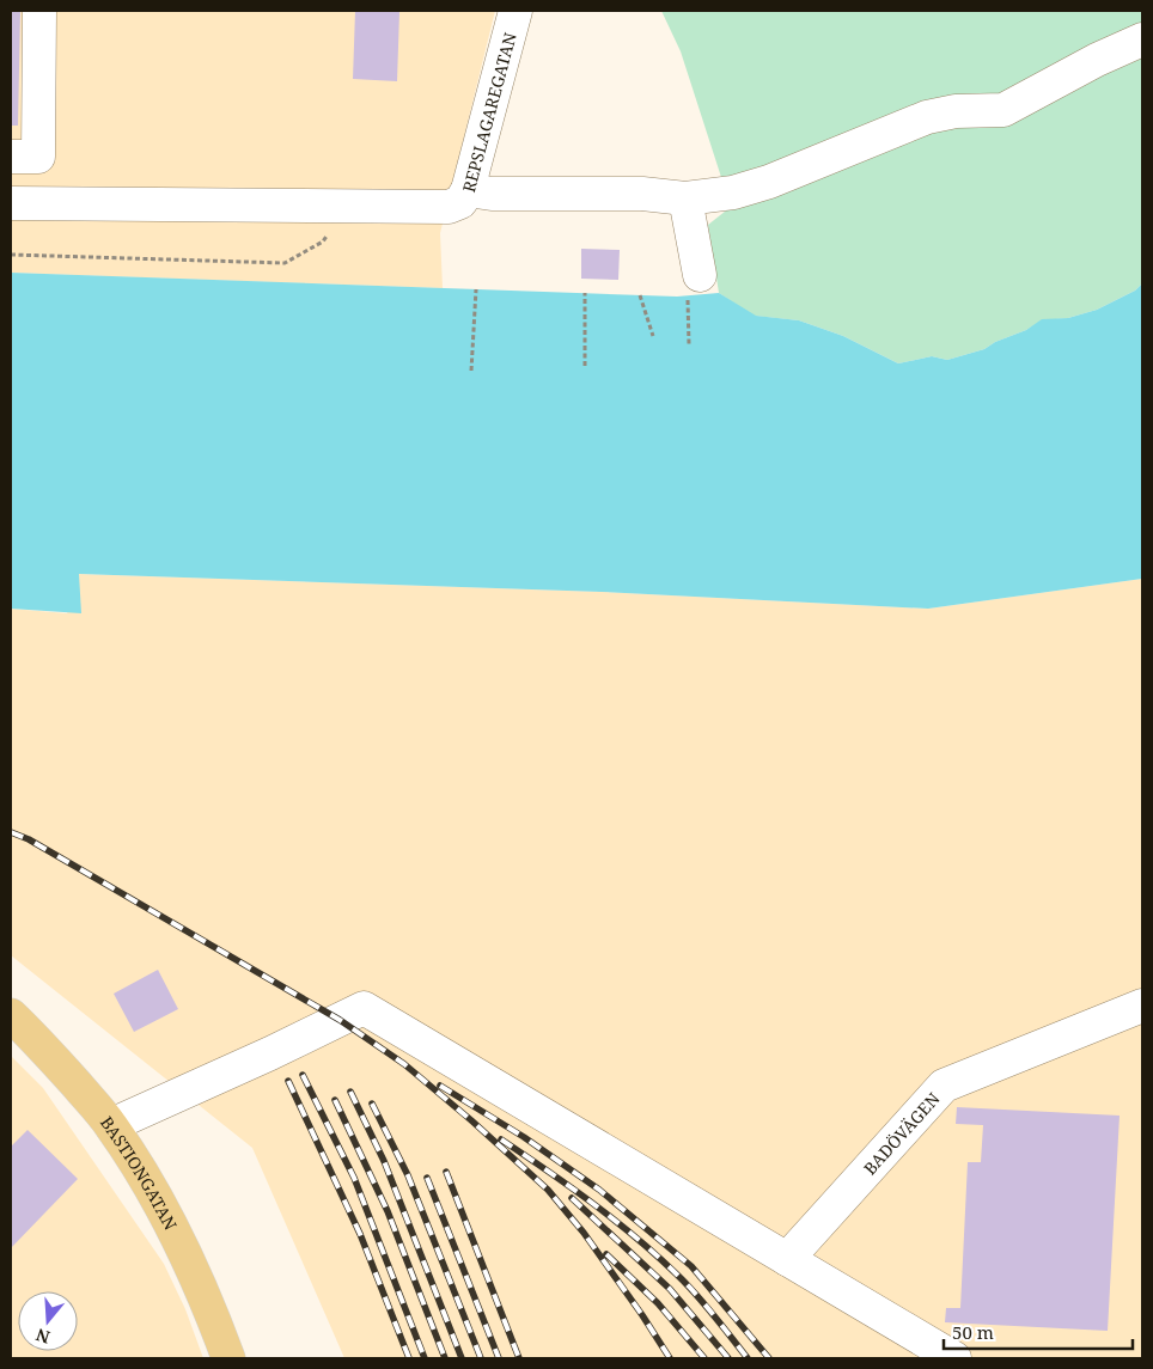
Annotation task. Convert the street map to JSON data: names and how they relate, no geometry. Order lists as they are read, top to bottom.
{
  "streets": {
    "main road": ["BASTIONGATAN"],
    "street": ["REPSLAGAREGATAN", "BADÖVÄGEN"]
  },
  "scale_bar": "50 m",
  "north": "bottom"
}
